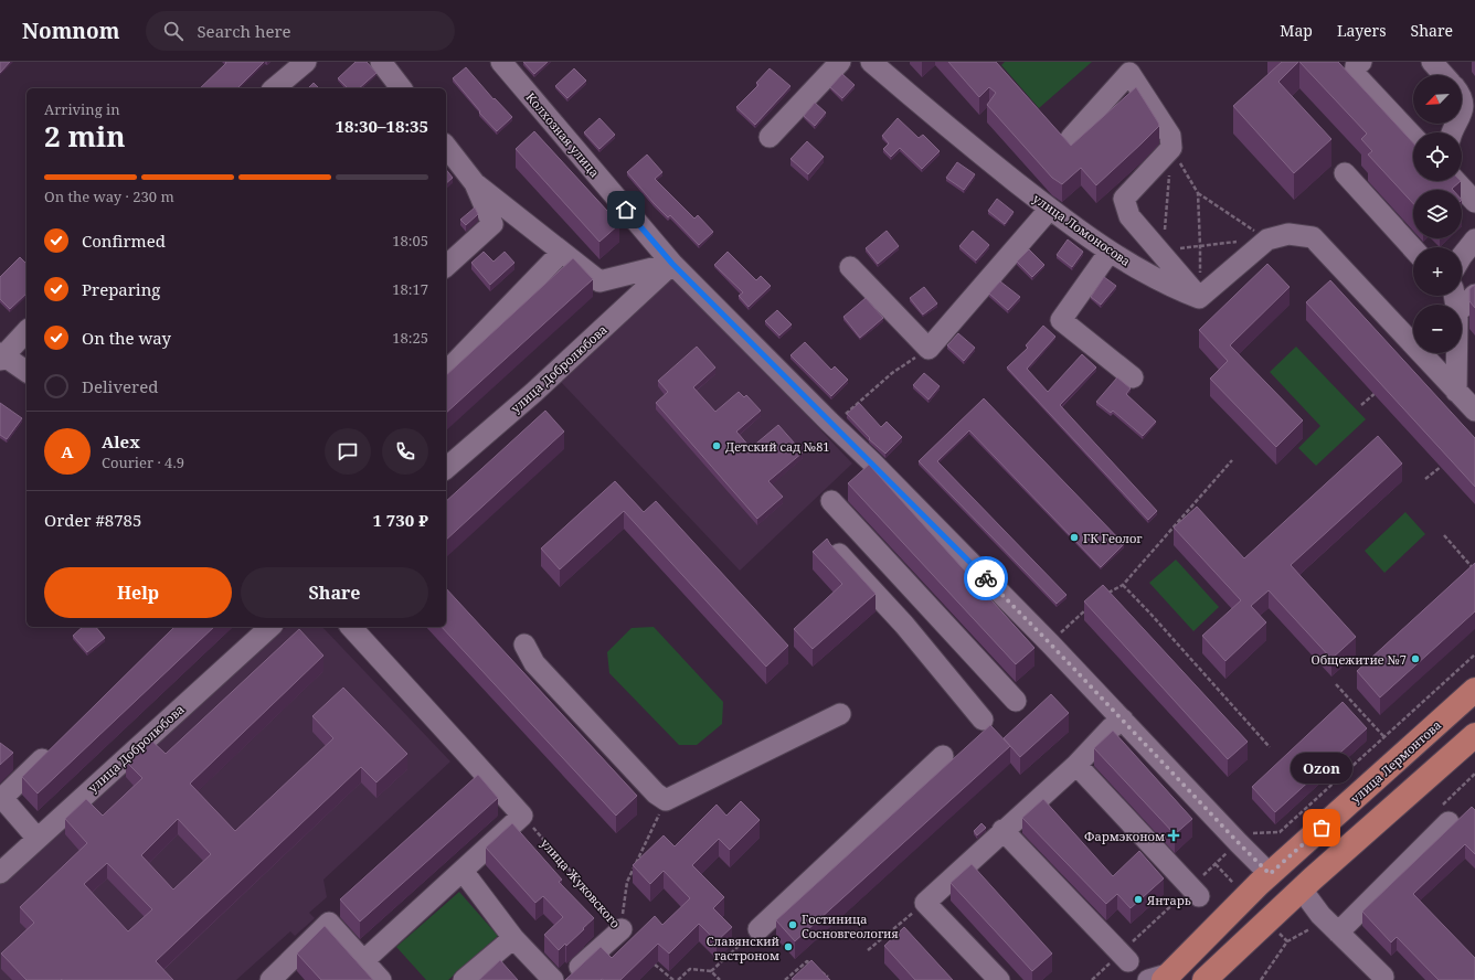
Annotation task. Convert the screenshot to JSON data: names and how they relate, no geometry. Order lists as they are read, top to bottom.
{
  "streets": {
    "main road": ["улица Лермонтова"],
    "street": ["Колхозная улица", "улица Ломоносова", "улица Добролюбова"],
    "path": ["улица Жуковского"]
  },
  "crossings": [
    ["Колхозная улица", "улица Добролюбова"],
    ["Колхозная улица", "улица Лермонтова"]
  ],
  "places": {
    "other": [
      "Детский сад №81",
      "ГК Геолог",
      "Общежитие №7",
      "Ozon",
      "Янтарь",
      "Гостиница Сосновгеология",
      "Славянский гастроном"
    ],
    "health": ["Фармэконом"]
  },
  "north": "bottom left",
  "page": {
    "header": "Nomnom",
    "search": "Search here",
    "nav": ["Map", "Layers", "Share"],
    "map_buttons": ["+", "−"],
    "heading": ["2 min", "Arriving in", "18:30–18:35"],
    "panel": [
      "Alex",
      "Courier · 4.9",
      "Order #8785",
      "1 730 ₽"
    ],
    "bar": "On the way · 230 m",
    "list": [
      ["Confirmed", "18:05"],
      ["Preparing", "18:17"],
      ["On the way", "18:25"],
      "Delivered"
    ],
    "round": "A",
    "buttons": ["Help", "Share"],
    "bubble": "Ozon"
  }
}
